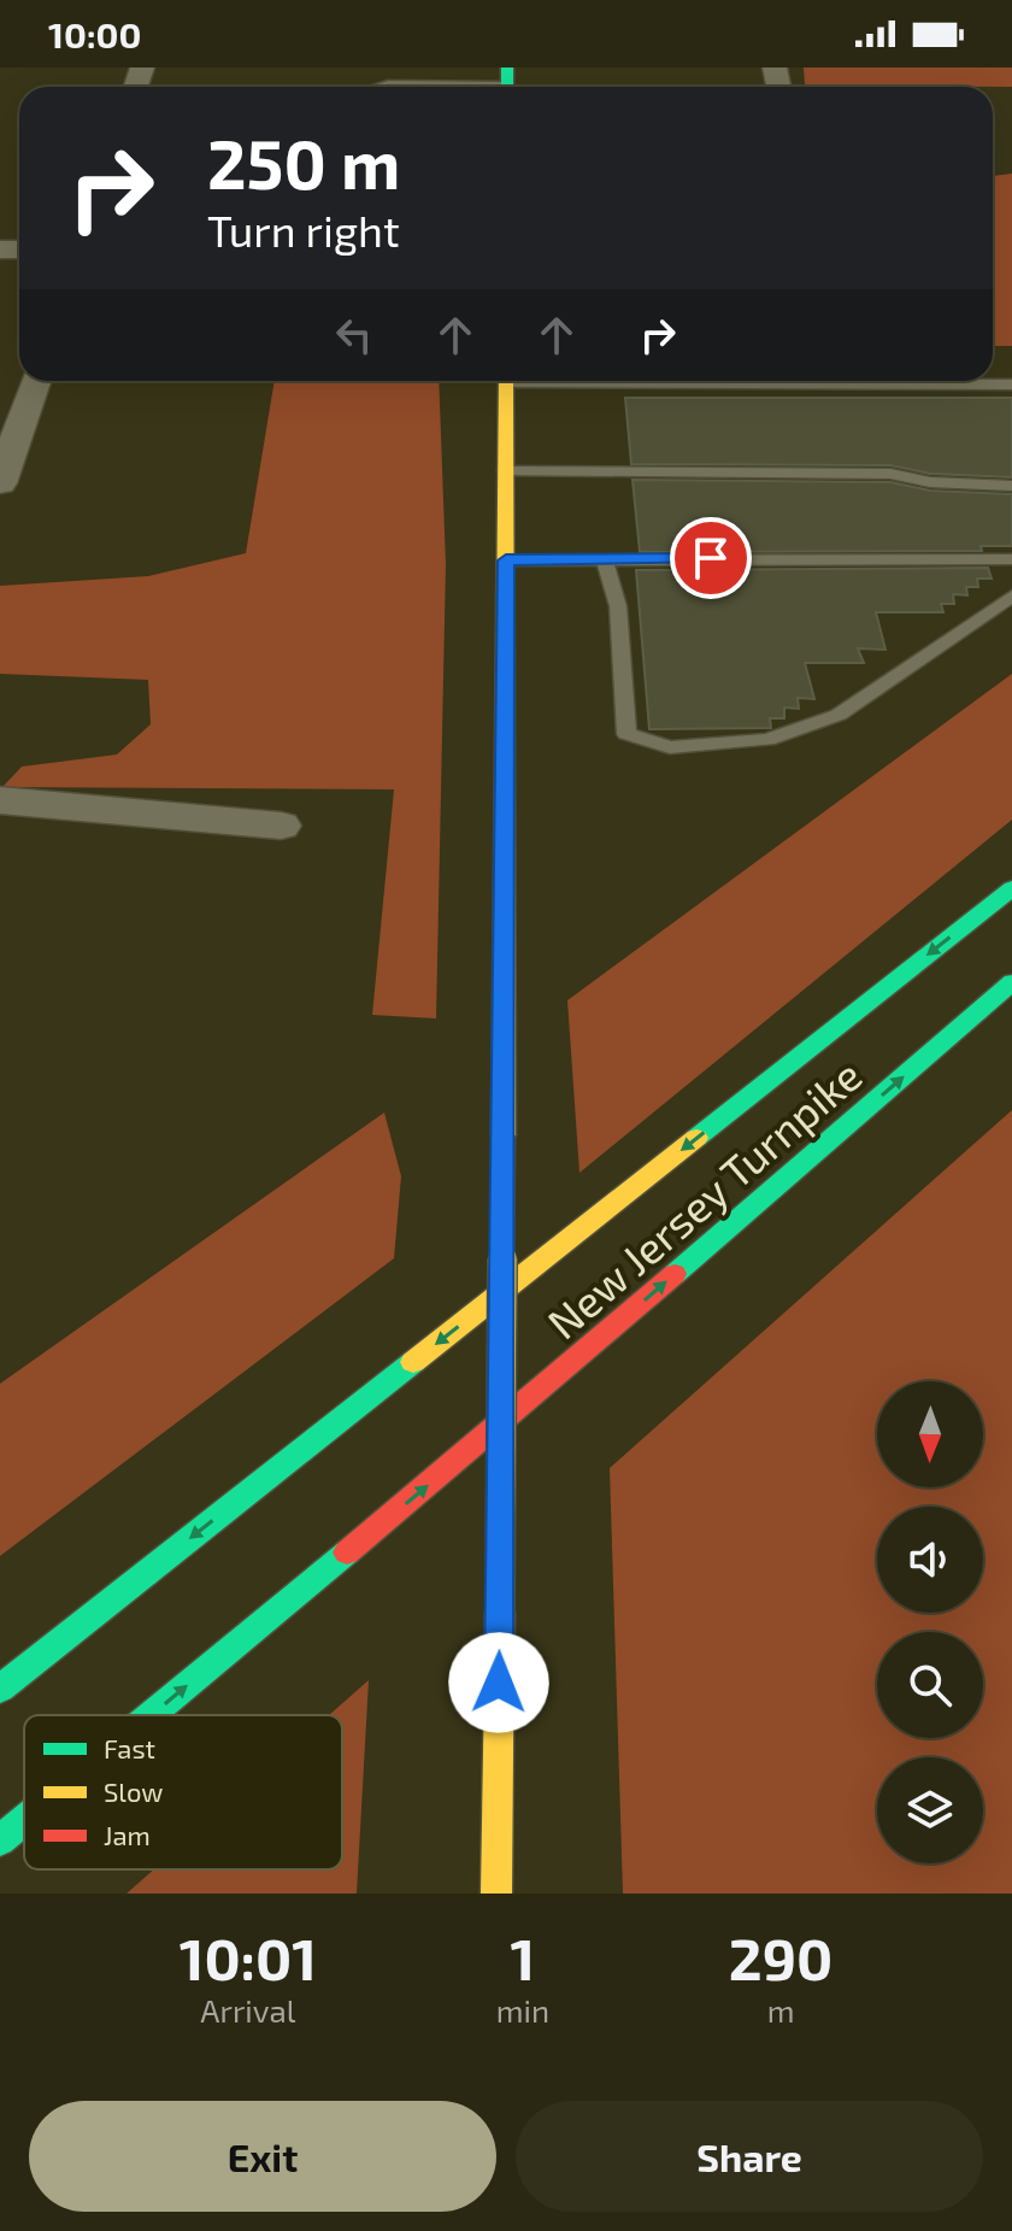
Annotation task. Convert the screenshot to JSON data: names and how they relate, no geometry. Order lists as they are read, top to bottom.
{
  "streets": {
    "main road": ["New Jersey Turnpike"]
  },
  "legend": ["Fast", "Slow", "Jam"],
  "north": "bottom",
  "page": {
    "status": "10:00",
    "turn": ["250 m", "Turn right"],
    "eta": [
      "10:01",
      "Arrival",
      "1",
      "min",
      "290",
      "m"
    ],
    "buttons": ["Exit", "Share"]
  }
}
